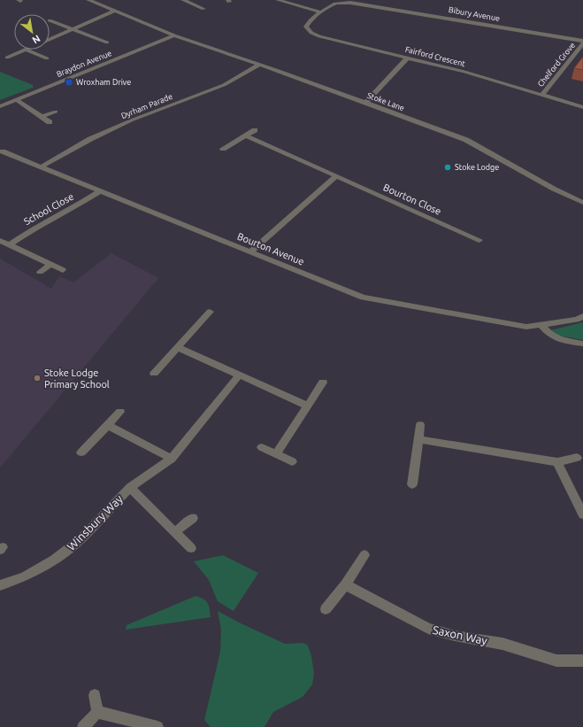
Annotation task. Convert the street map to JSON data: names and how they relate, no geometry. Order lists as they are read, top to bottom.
{
  "streets": {
    "street": [
      "Bibury Avenue",
      "Fairford Crescent",
      "Braydon Avenue",
      "Chelford Grove",
      "Stoke Lane",
      "Dyrham Parade",
      "Bourton Close",
      "School Close",
      "Bourton Avenue",
      "Winsbury Way",
      "Saxon Way"
    ]
  },
  "crossings": [
    ["Bibury Avenue", "Fairford Crescent"],
    ["Fairford Crescent", "Chelford Grove"],
    ["Braydon Avenue", "Stoke Lane"],
    ["Stoke Lane", "Dyrham Parade"],
    ["Dyrham Parade", "Bourton Avenue"],
    ["School Close", "Bourton Avenue"]
  ],
  "places": {
    "transit": ["Wroxham Drive"],
    "other": ["Stoke Lodge", "Stoke Lodge Primary School"]
  },
  "north": "bottom right"
}
